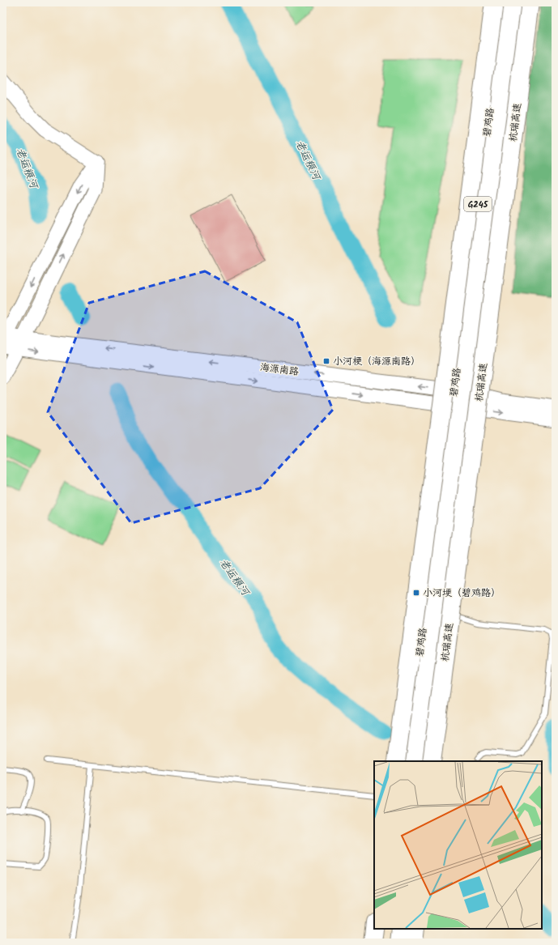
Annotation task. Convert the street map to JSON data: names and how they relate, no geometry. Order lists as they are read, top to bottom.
{
  "streets": {
    "highway": ["碧鸡路", "杭瑞高速", "G245"],
    "main road": ["海源南路"]
  },
  "crossings": [
    ["碧鸡路", "海源南路"]
  ],
  "water": ["老运粮河"],
  "places": {
    "transit": ["小河梗（海源南路）", "小河埂（碧鸡路）"]
  }
}
